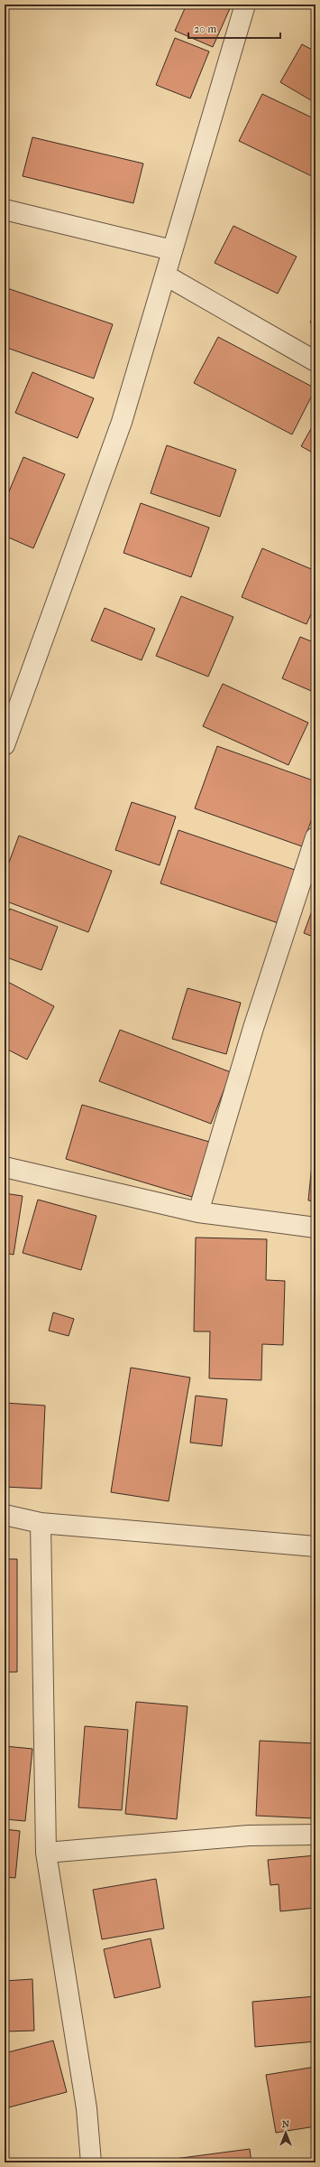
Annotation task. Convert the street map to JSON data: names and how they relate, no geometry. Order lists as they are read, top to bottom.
{
  "scale_bar": "20 m",
  "north": "top"
}
